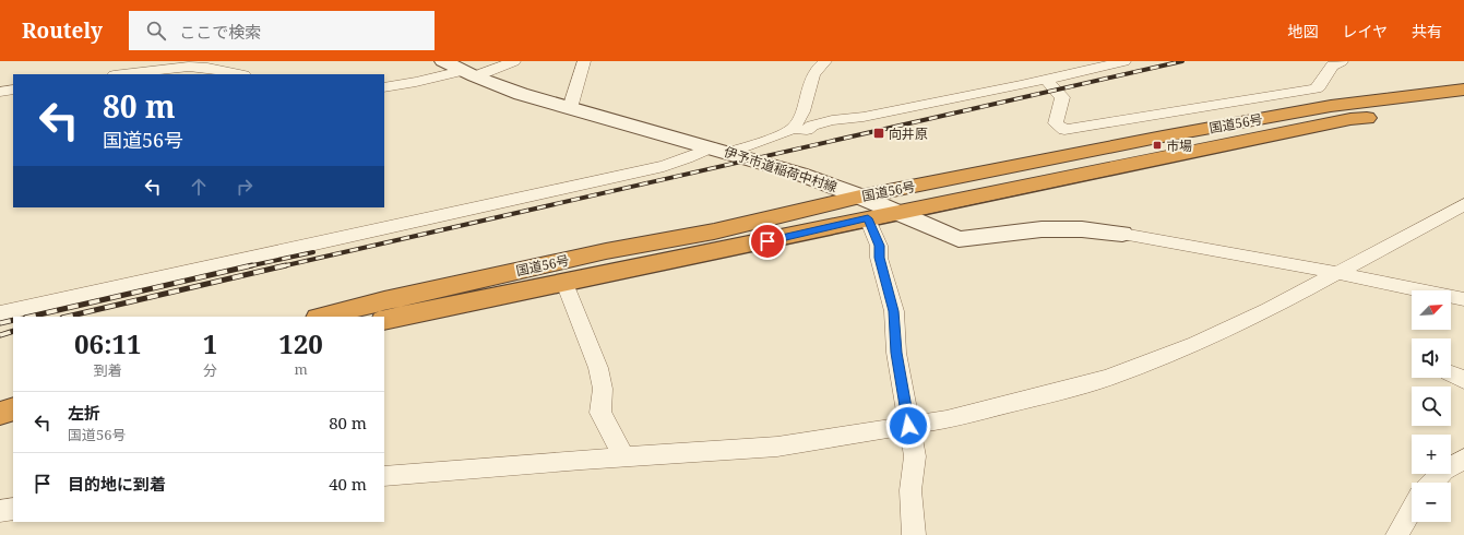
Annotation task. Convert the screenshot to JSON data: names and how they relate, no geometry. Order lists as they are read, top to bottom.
{
  "streets": {
    "highway": ["国道56号"],
    "street": ["伊予市道稲荷中村線"]
  },
  "crossings": [
    ["国道56号", "伊予市道稲荷中村線"]
  ],
  "places": {
    "transit": ["向井原", "市場"]
  },
  "north": "top right",
  "page": {
    "header": "Routely",
    "search": "ここで検索",
    "nav": ["地図", "レイヤ", "共有"],
    "turn": ["80 m", "国道56号"],
    "map_buttons": ["+", "−"],
    "eta": [
      "06:11",
      "到着",
      "1",
      "分",
      "120",
      "m"
    ],
    "list": [
      {
        "name": "左折",
        "note": "国道56号",
        "value": "80 m"
      },
      {
        "name": "目的地に到着",
        "value": "40 m"
      }
    ]
  }
}
